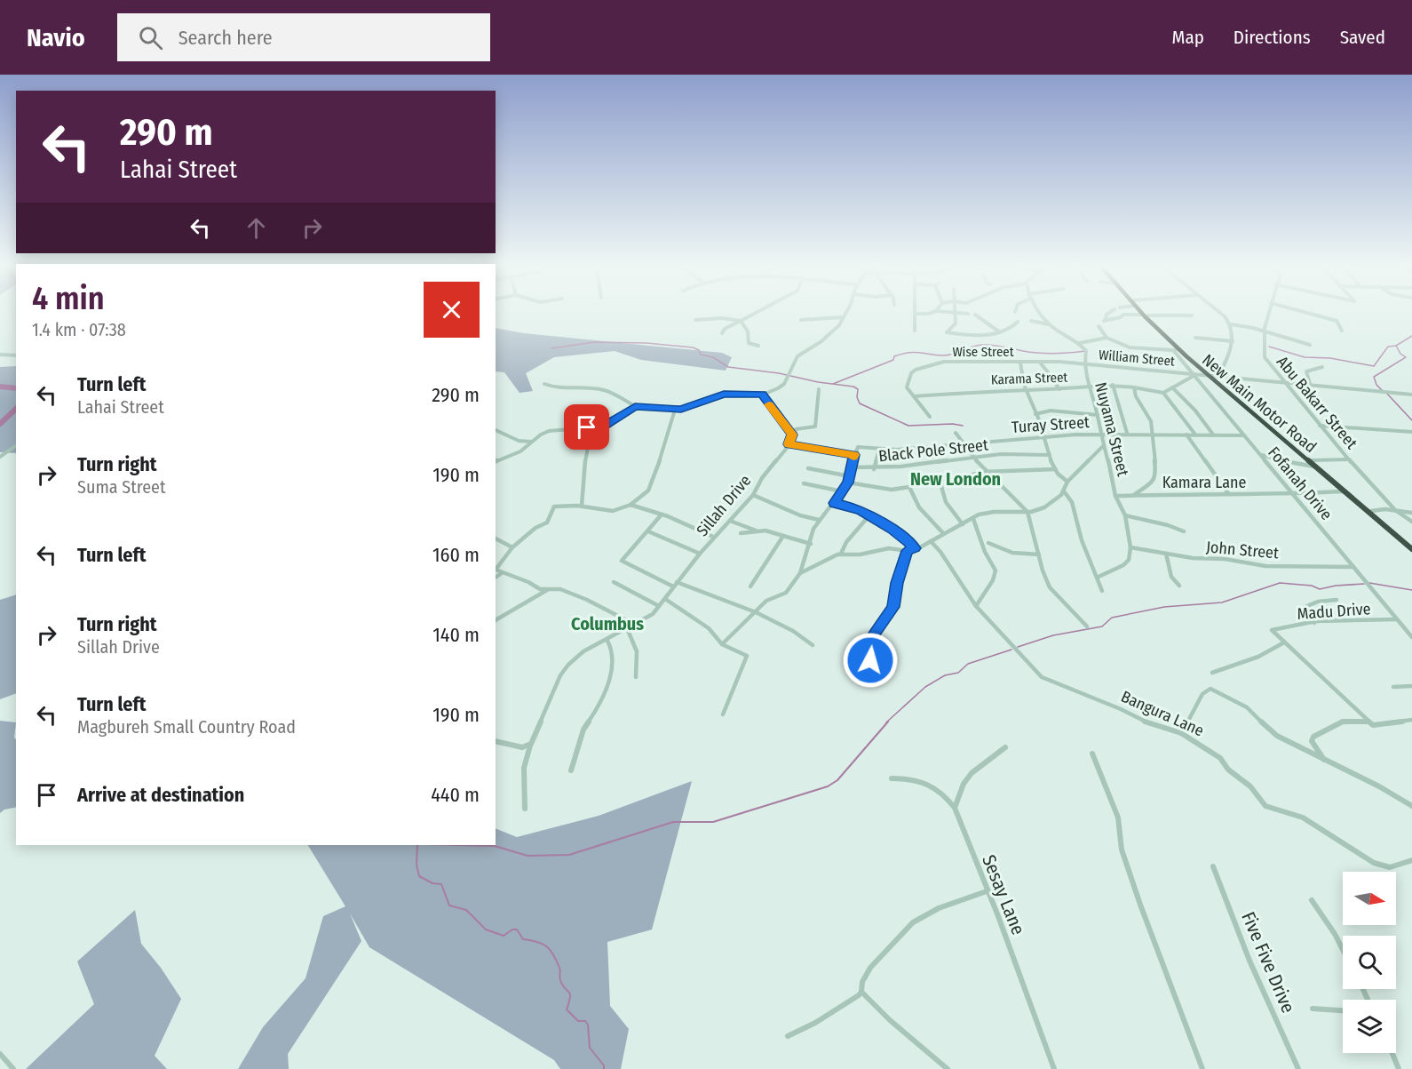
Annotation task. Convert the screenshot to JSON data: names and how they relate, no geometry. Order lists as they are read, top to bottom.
{
  "streets": {
    "highway": ["New Main Motor Road"],
    "street": [
      "Wise Street",
      "William Street",
      "Karama Street",
      "Abu Bakarr Street",
      "Turay Street",
      "Nuyama Street",
      "Black Pole Street",
      "Kamara Lane",
      "Fofanah Drive",
      "Sillah Drive",
      "John Street",
      "Madu Drive",
      "Bangura Lane",
      "Sesay Lane",
      "Five Five Drive"
    ]
  },
  "crossings": [
    ["Wise Street", "William Street"],
    ["Wise Street", "Karama Street"],
    ["Wise Street", "Nuyama Street"],
    ["William Street", "Abu Bakarr Street"],
    ["William Street", "New Main Motor Road"],
    ["William Street", "Nuyama Street"],
    ["William Street", "Fofanah Drive"],
    ["Karama Street", "Nuyama Street"],
    ["New Main Motor Road", "Kamara Lane"],
    ["New Main Motor Road", "Fofanah Drive"],
    ["Turay Street", "Nuyama Street"],
    ["Turay Street", "Fofanah Drive"],
    ["Nuyama Street", "Kamara Lane"],
    ["Nuyama Street", "John Street"],
    ["Kamara Lane", "Fofanah Drive"],
    ["Fofanah Drive", "John Street"],
    ["Fofanah Drive", "Madu Drive"]
  ],
  "districts": ["New London", "Columbus"],
  "north": "right",
  "page": {
    "header": "Navio",
    "search": "Search here",
    "nav": ["Map", "Directions", "Saved"],
    "turn": ["290 m", "Lahai Street"],
    "heading": ["4 min", "1.4 km · 07:38"],
    "list": [
      {
        "name": "Turn left",
        "note": "Lahai Street",
        "value": "290 m"
      },
      {
        "name": "Turn right",
        "note": "Suma Street",
        "value": "190 m"
      },
      {
        "name": "Turn left",
        "value": "160 m"
      },
      {
        "name": "Turn right",
        "note": "Sillah Drive",
        "value": "140 m"
      },
      {
        "name": "Turn left",
        "note": "Magbureh Small Country Road",
        "value": "190 m"
      },
      {
        "name": "Arrive at destination",
        "value": "440 m"
      }
    ]
  }
}
